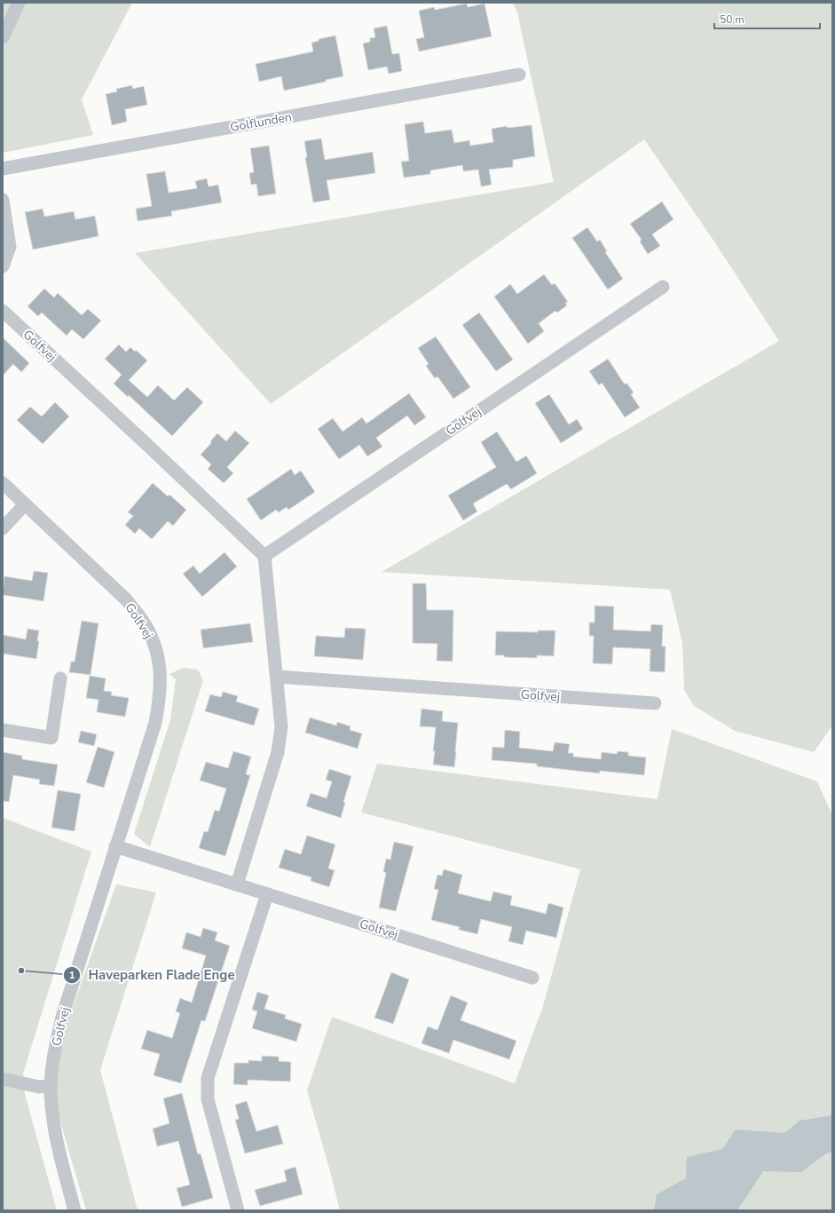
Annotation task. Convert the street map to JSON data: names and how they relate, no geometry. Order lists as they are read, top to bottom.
{
  "streets": {
    "street": ["Golflunden", "Golfvej"]
  },
  "places": ["Haveparken Flade Enge"],
  "scale_bar": "50 m"
}
